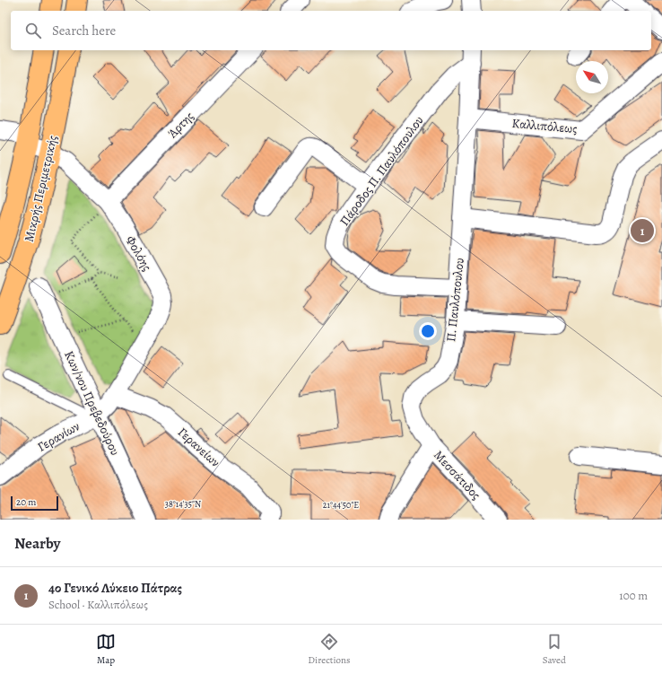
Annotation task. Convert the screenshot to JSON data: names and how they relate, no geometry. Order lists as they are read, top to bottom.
{
  "streets": {
    "main road": ["Μικρής Περιμετρικής"],
    "street": [
      "Άρτης",
      "Καλλιπόλεως",
      "Πάροδος Π. Παυλόπουλου",
      "Φολόης",
      "Π. Παυλόπουλου",
      "Κων/νου Πρεβεδούρου",
      "Γερανίων",
      "Γερανείων",
      "Μεσσάτιδος"
    ]
  },
  "crossings": [
    ["Άρτης", "Φολόης"],
    ["Καλλιπόλεως", "Π. Παυλόπουλου"],
    ["Πάροδος Π. Παυλόπουλου", "Π. Παυλόπουλου"],
    ["Μικρής Περιμετρικής", "Φολόης"],
    ["Φολόης", "Γερανίων"],
    ["Φολόης", "Γερανείων"],
    ["Π. Παυλόπουλου", "Μεσσάτιδος"],
    ["Κων/νου Πρεβεδούρου", "Γερανίων"],
    ["Γερανίων", "Γερανείων"]
  ],
  "scale_bar": "20 m",
  "north": "top left",
  "page": {
    "search": "Search here",
    "pins": "1",
    "scale": "20 m",
    "heading": "Nearby",
    "list": [
      {
        "mark": "1",
        "name": "4ο Γενικό Λύκειο Πάτρας",
        "note": "School · Καλλιπόλεως",
        "value": "100 m"
      }
    ],
    "nav": ["Map", "Directions", "Saved"]
  },
  "coordinates": ["38°14'35\"N", "21°44'50\"E"]
}
